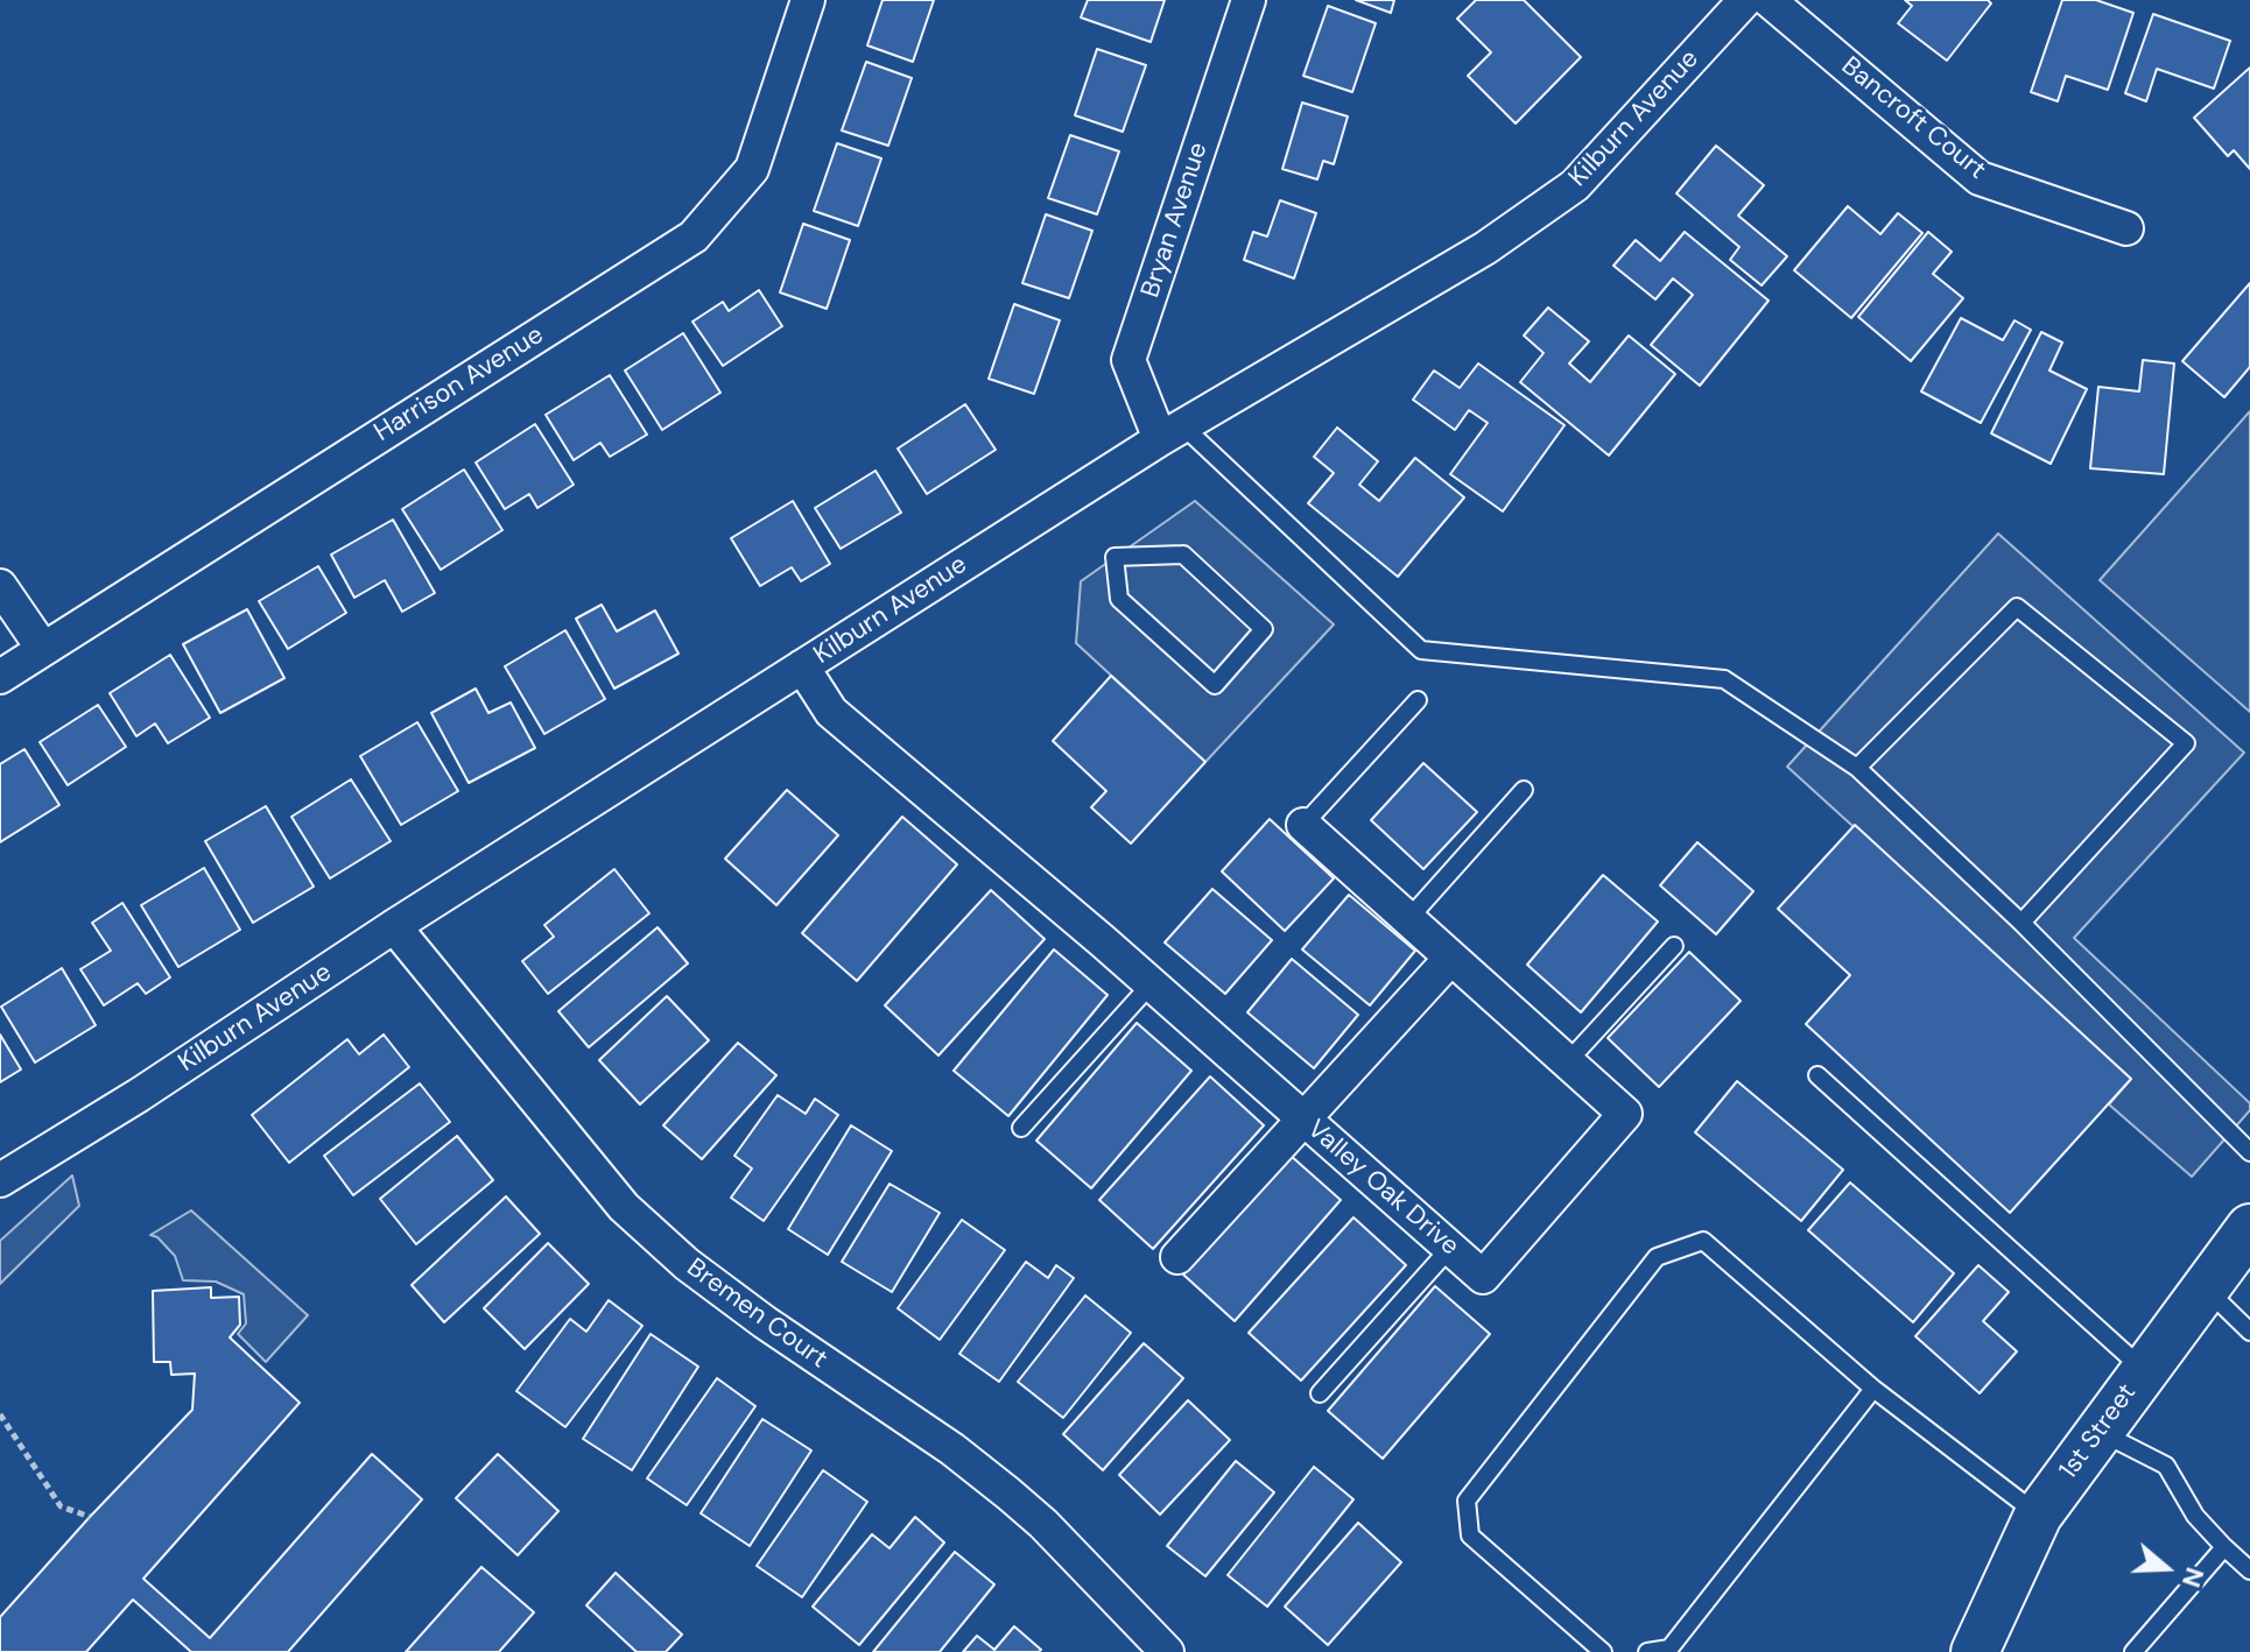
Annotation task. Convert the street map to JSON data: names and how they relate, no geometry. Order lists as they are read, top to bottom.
{
  "streets": {
    "main road": ["1st Street"],
    "street": [
      "Kilburn Avenue",
      "Bancroft Court",
      "Bryan Avenue",
      "Harrison Avenue",
      "Valley Oak Drive",
      "Bremen Court"
    ]
  },
  "crossings": [
    ["Kilburn Avenue", "Bryan Avenue"],
    ["Kilburn Avenue", "Valley Oak Drive"],
    ["Kilburn Avenue", "Bremen Court"]
  ],
  "north": "right"
}
